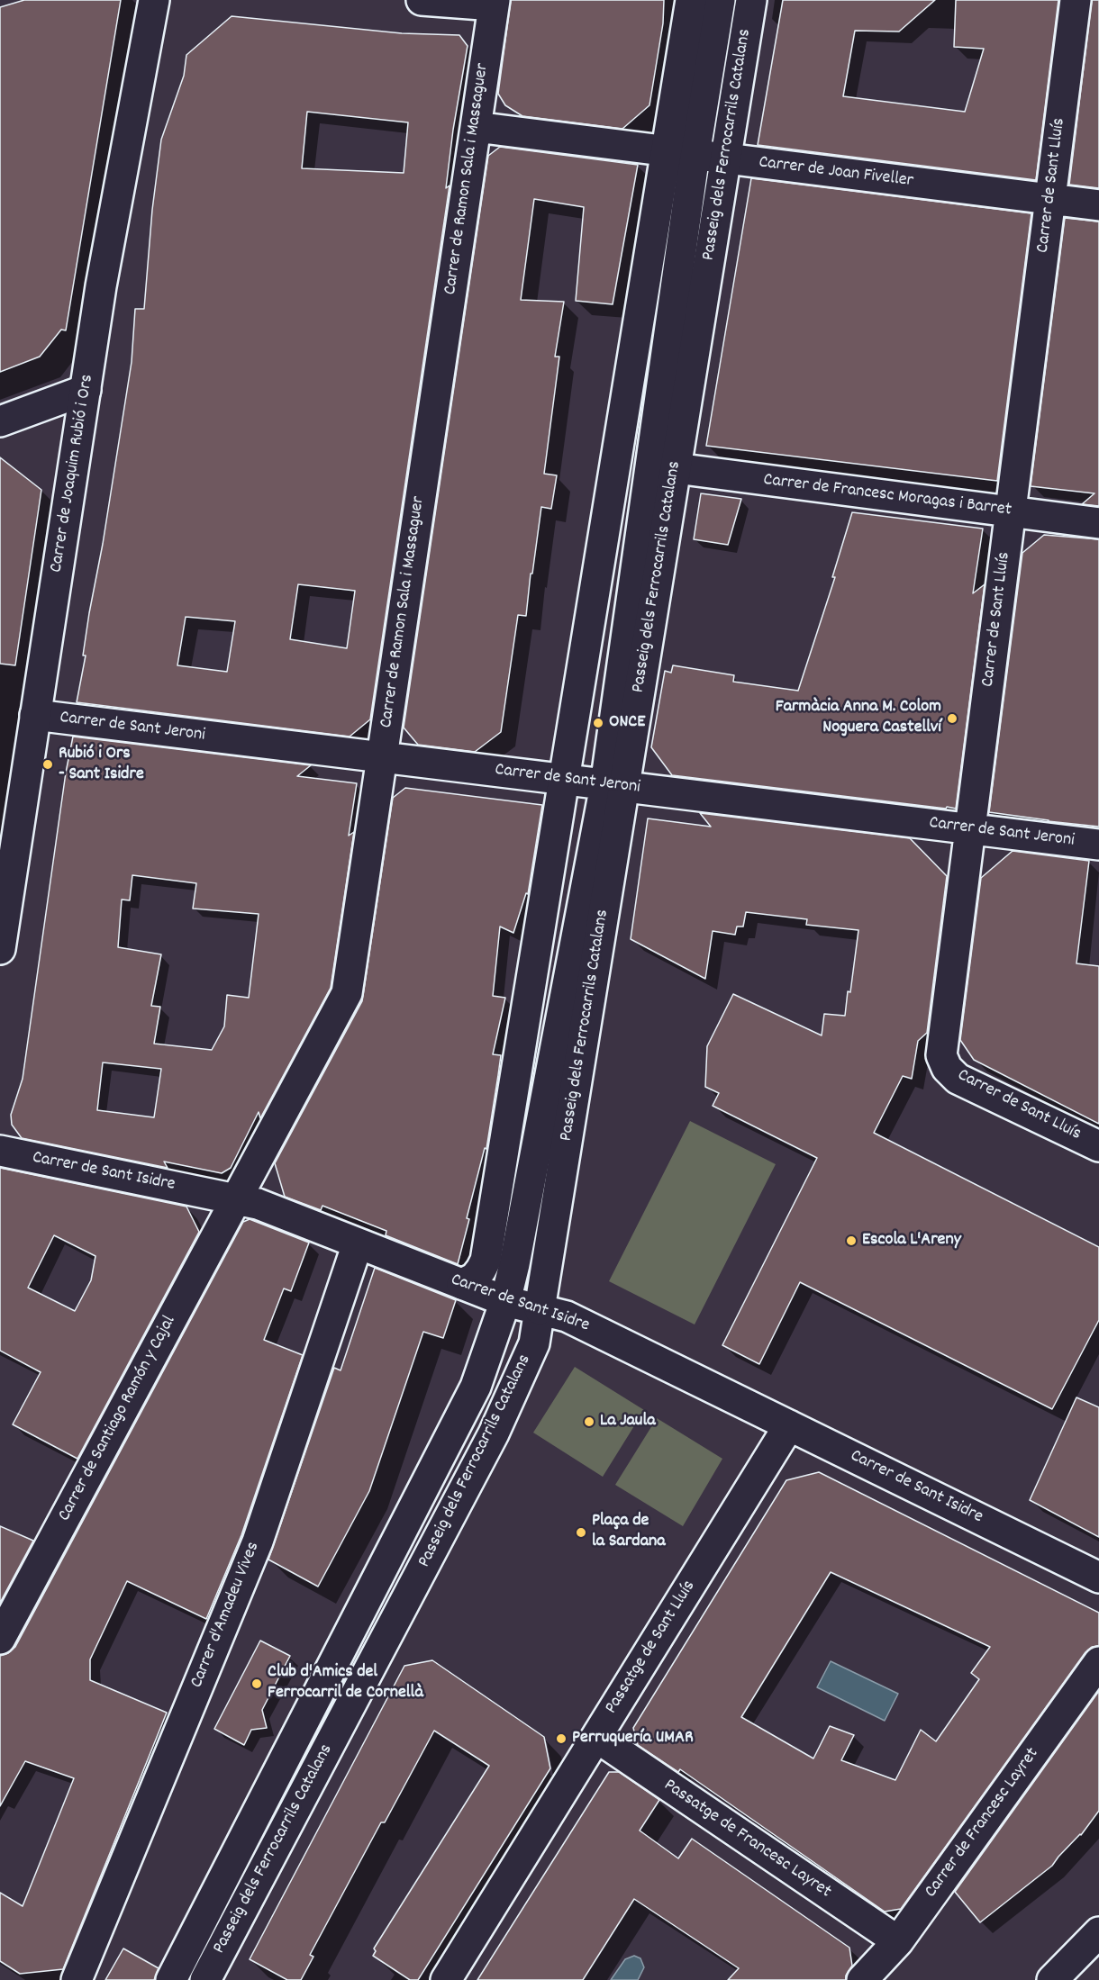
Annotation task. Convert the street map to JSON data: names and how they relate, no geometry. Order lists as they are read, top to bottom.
{
  "streets": {
    "street": [
      "Passeig dels Ferrocarrils Catalans",
      "Carrer de Joan Fiveller",
      "Carrer de Ramon Sala i Massaguer",
      "Carrer de Sant Lluís",
      "Carrer de Joaquim Rubió i Ors",
      "Carrer de Francesc Moragas i Barret",
      "Carrer de Sant Jeroni",
      "Carrer de Sant Isidre",
      "Carrer de Santiago Ramón y Cajal",
      "Carrer d'Amadeu Vives",
      "Passatge de Sant Lluís",
      "Carrer de Francesc Layret",
      "Passatge de Francesc Layret"
    ]
  },
  "crossings": [
    ["Passeig dels Ferrocarrils Catalans", "Carrer de Joan Fiveller"],
    ["Passeig dels Ferrocarrils Catalans", "Carrer de Francesc Moragas i Barret"],
    ["Passeig dels Ferrocarrils Catalans", "Carrer de Sant Jeroni"],
    ["Passeig dels Ferrocarrils Catalans", "Carrer de Sant Isidre"],
    ["Carrer de Joan Fiveller", "Carrer de Ramon Sala i Massaguer"],
    ["Carrer de Joan Fiveller", "Carrer de Sant Lluís"],
    ["Carrer de Ramon Sala i Massaguer", "Carrer de Sant Jeroni"],
    ["Carrer de Ramon Sala i Massaguer", "Carrer de Sant Isidre"],
    ["Carrer de Ramon Sala i Massaguer", "Carrer de Santiago Ramón y Cajal"],
    ["Carrer de Sant Lluís", "Carrer de Francesc Moragas i Barret"],
    ["Carrer de Sant Lluís", "Carrer de Sant Jeroni"],
    ["Carrer de Joaquim Rubió i Ors", "Carrer de Sant Jeroni"],
    ["Carrer de Sant Isidre", "Carrer de Santiago Ramón y Cajal"],
    ["Carrer de Sant Isidre", "Carrer d'Amadeu Vives"],
    ["Carrer de Sant Isidre", "Passatge de Sant Lluís"],
    ["Passatge de Sant Lluís", "Passatge de Francesc Layret"],
    ["Carrer de Francesc Layret", "Passatge de Francesc Layret"]
  ],
  "places": [
    "Farmàcia Anna M. Colom Noguera Castellví",
    "ONCE",
    "Rubió i Ors - Sant Isidre",
    "Escola L'Areny",
    "La Jaula",
    "Plaça de la Sardana",
    "Club d'Amics del Ferrocarril de Cornellà",
    "Perruquería UMAR"
  ]
}
